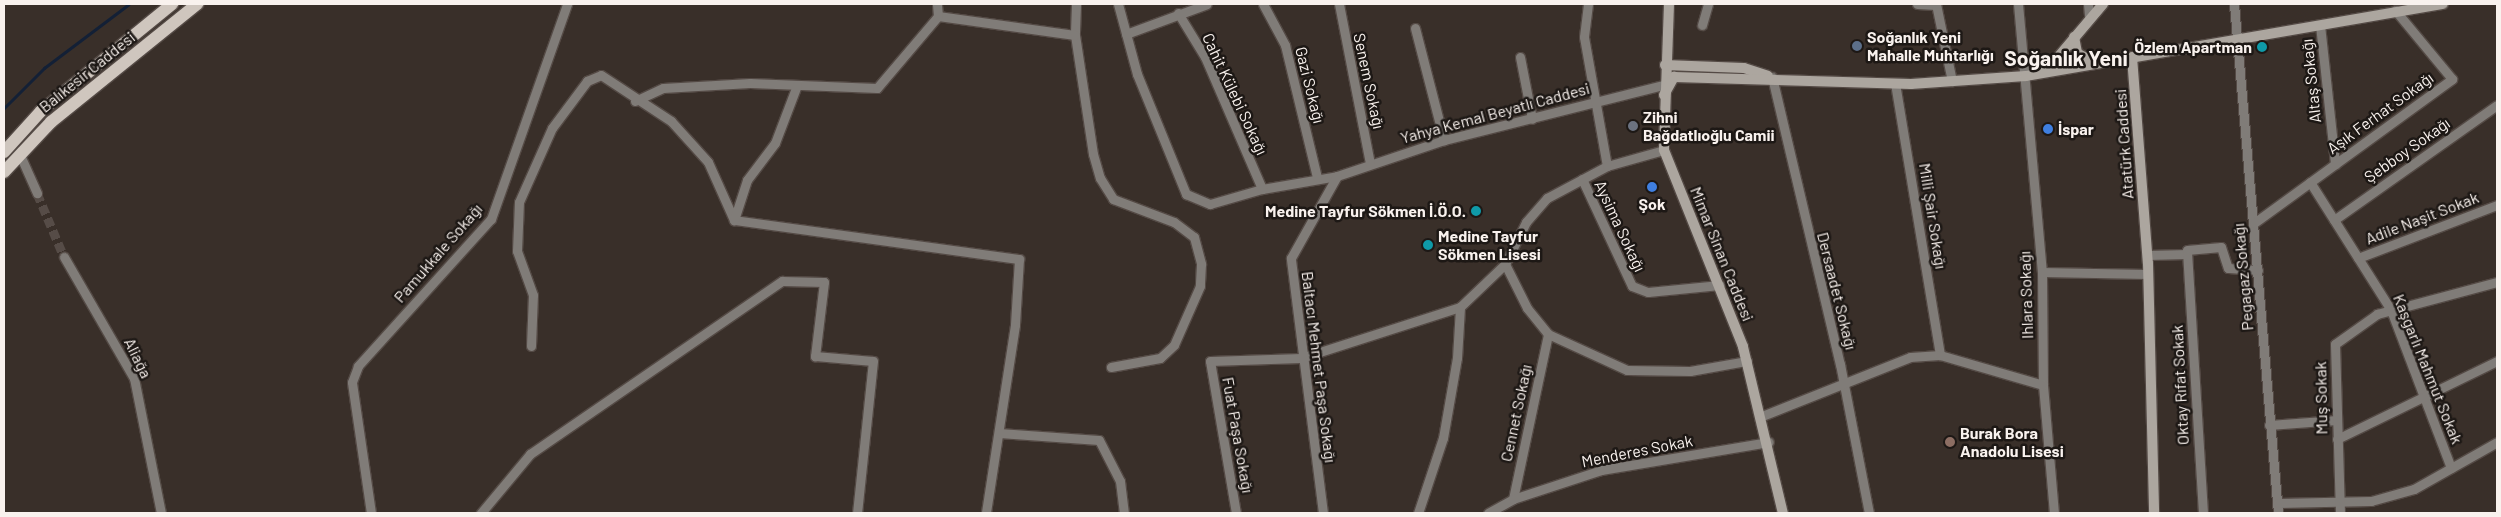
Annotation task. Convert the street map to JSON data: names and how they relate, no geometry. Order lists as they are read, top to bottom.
{
  "streets": {
    "main road": ["Balıkesir Caddesi"],
    "street": [
      "Senem Sokağı",
      "Altaş Sokağı",
      "Gazi Sokağı",
      "Cahit Külebi Sokağı",
      "Yahya Kemal Beyatlı Caddesi",
      "Aşık Ferhat Sokağı",
      "Atatürk Caddesi",
      "Şebboy Sokağı",
      "Milli Şair Sokağı",
      "Adile Naşit Sokak",
      "Aysima Sokağı",
      "Pamukkale Sokağı",
      "Mimar Sinan Caddesi",
      "Pegagaz Sokağı",
      "Dersaadet Sokağı",
      "Ihlara Sokağı",
      "Aliağa",
      "Baltacı Mehmet Paşa Sokağı",
      "Kaşgarlı Mahmut Sokak",
      "Oktay Rıfat Sokak",
      "Muş Sokak",
      "Cennet Sokağı",
      "Fuat Paşa Sokağı",
      "Menderes Sokak"
    ]
  },
  "crossings": [
    ["Senem Sokağı", "Yahya Kemal Beyatlı Caddesi"],
    ["Altaş Sokağı", "Aşık Ferhat Sokağı"],
    ["Gazi Sokağı", "Yahya Kemal Beyatlı Caddesi"],
    ["Cahit Külebi Sokağı", "Yahya Kemal Beyatlı Caddesi"],
    ["Yahya Kemal Beyatlı Caddesi", "Mimar Sinan Caddesi"],
    ["Yahya Kemal Beyatlı Caddesi", "Baltacı Mehmet Paşa Sokağı"],
    ["Aşık Ferhat Sokağı", "Pegagaz Sokağı"],
    ["Aşık Ferhat Sokağı", "Kaşgarlı Mahmut Sokak"],
    ["Şebboy Sokağı", "Kaşgarlı Mahmut Sokak"],
    ["Adile Naşit Sokak", "Kaşgarlı Mahmut Sokak"],
    ["Aysima Sokağı", "Mimar Sinan Caddesi"],
    ["Mimar Sinan Caddesi", "Menderes Sokak"],
    ["Baltacı Mehmet Paşa Sokağı", "Fuat Paşa Sokağı"],
    ["Kaşgarlı Mahmut Sokak", "Muş Sokak"],
    ["Cennet Sokağı", "Menderes Sokak"]
  ],
  "districts": ["Soğanlık Yeni"],
  "places": [
    "Soğanlık Yeni Mahalle Muhtarlığı",
    "Özlem Apartman",
    "Zihni Bağdatlıoğlu Camii",
    "İspar",
    "Şok",
    "Medine Tayfur Sökmen İ.Ö.O.",
    "Medine Tayfur Sökmen Lisesi",
    "Burak Bora Anadolu Lisesi"
  ]
}
